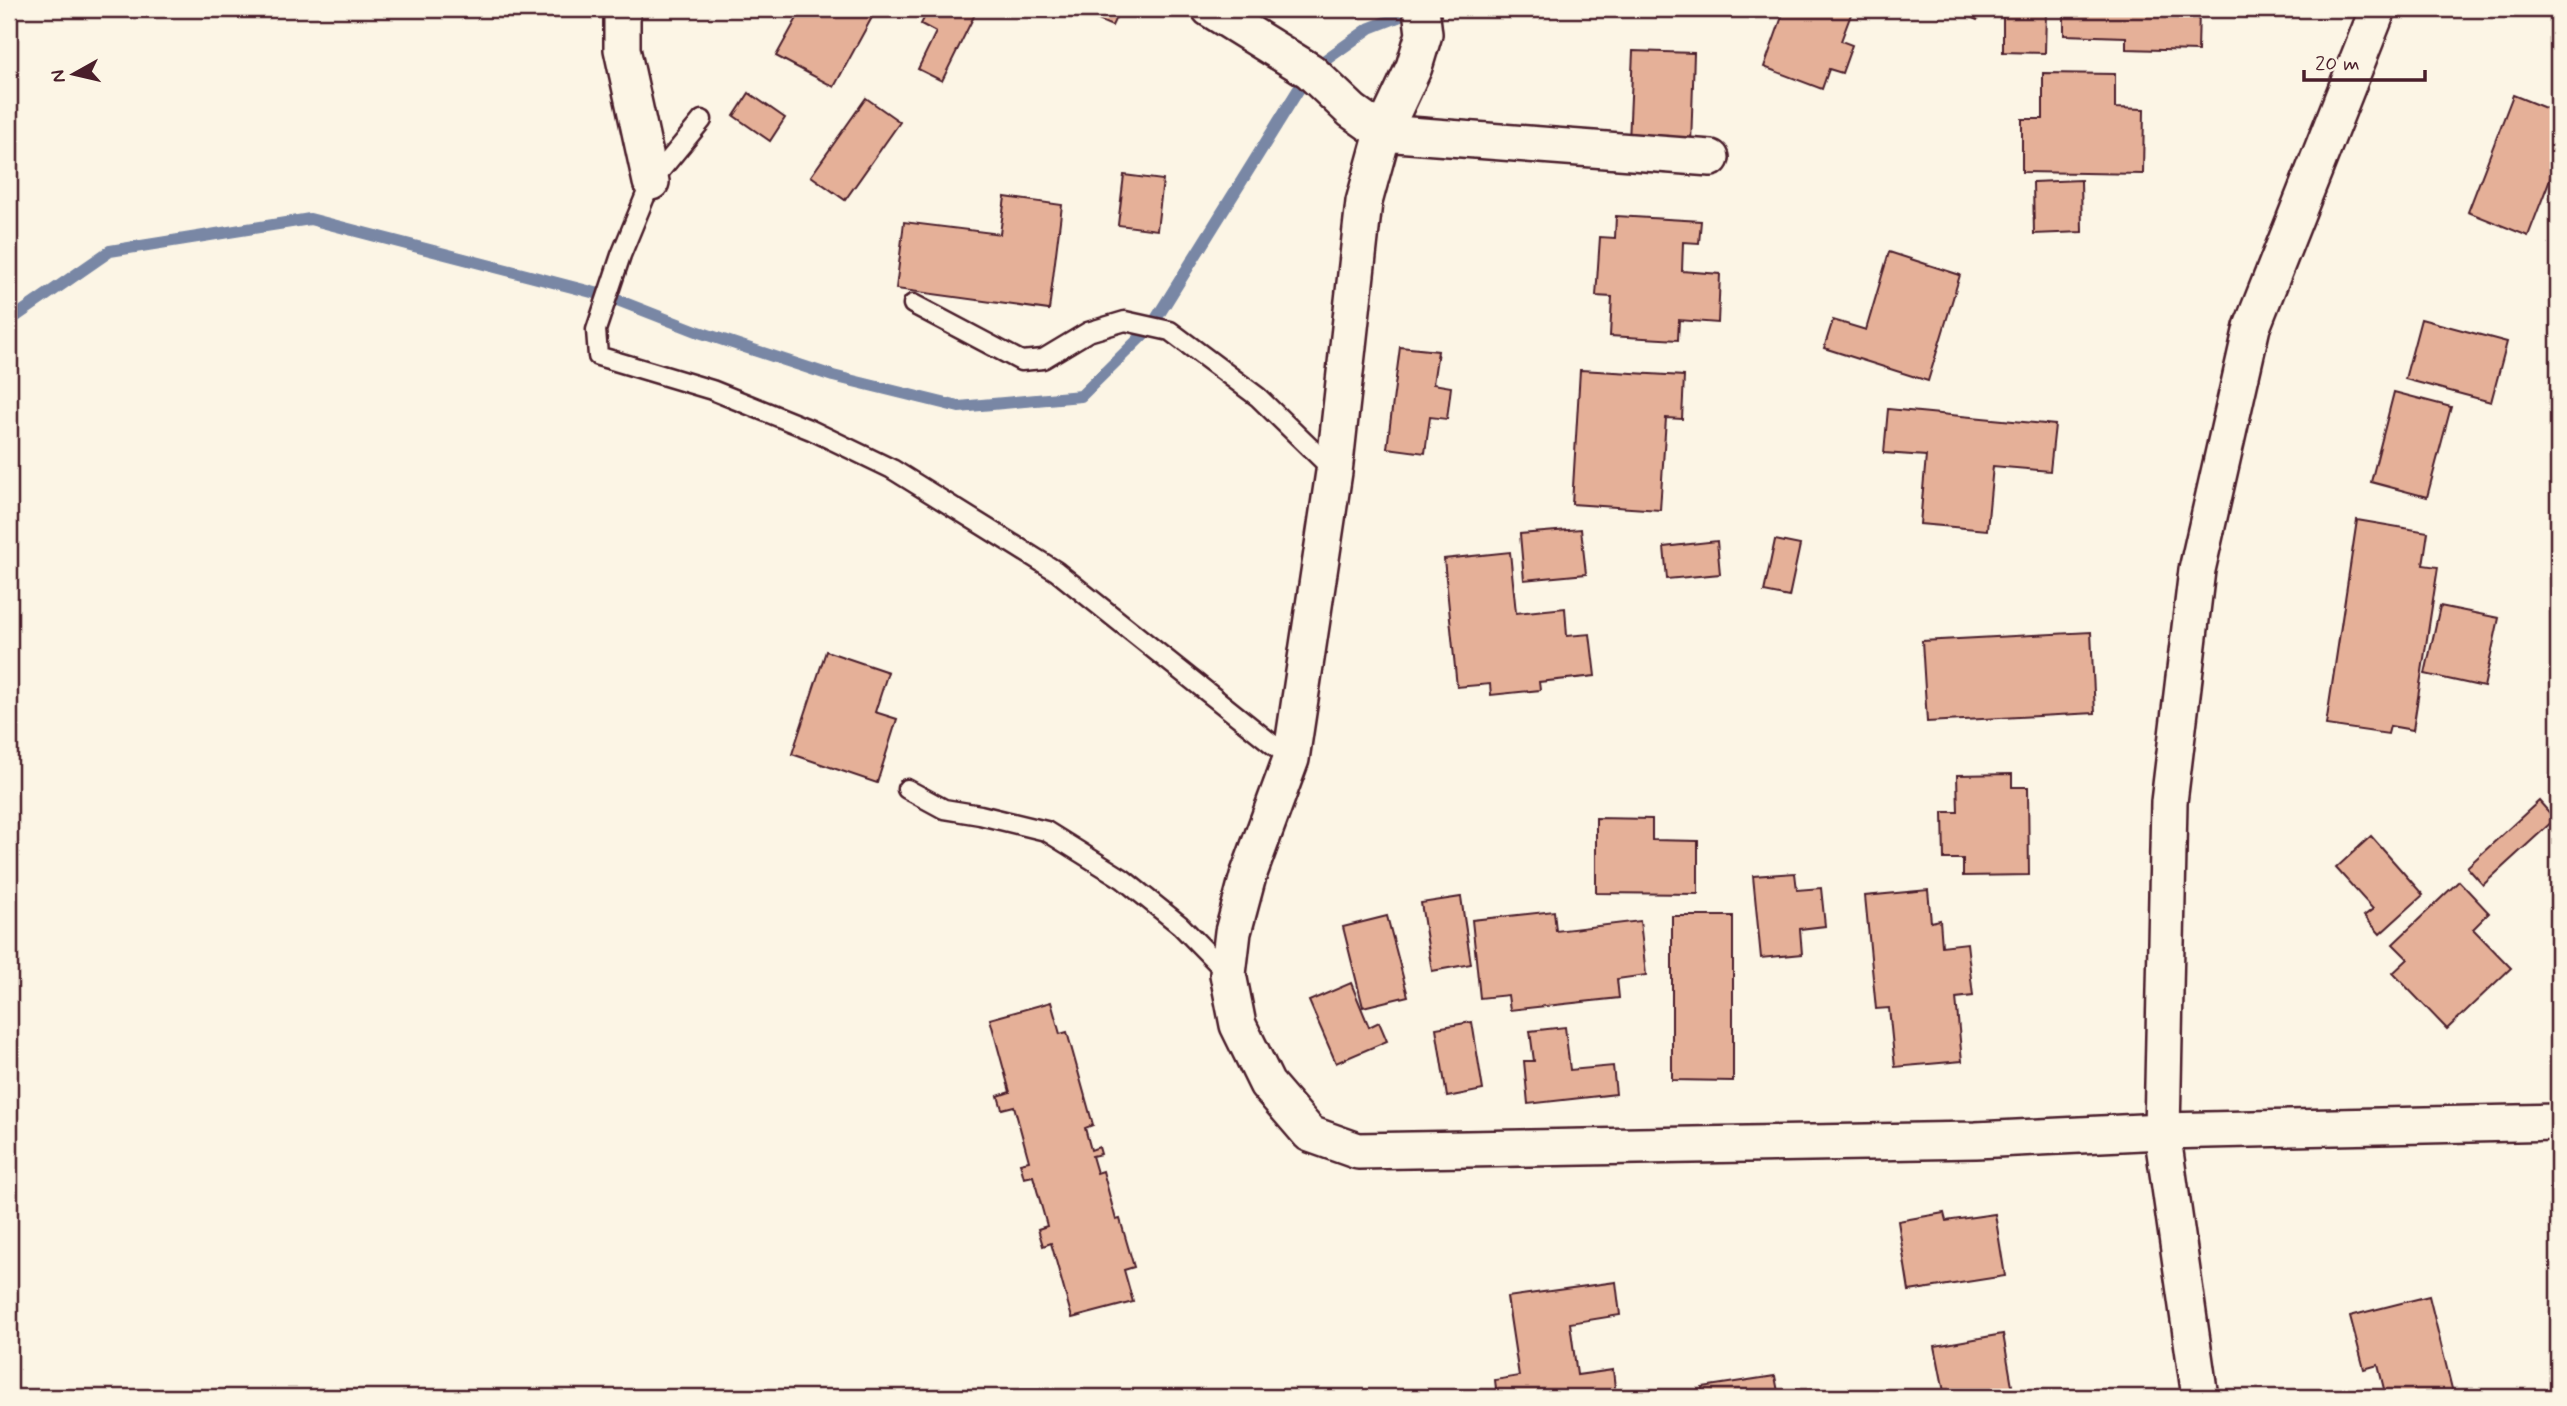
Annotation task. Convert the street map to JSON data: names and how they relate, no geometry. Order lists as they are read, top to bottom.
{
  "scale_bar": "20 m",
  "north": "left"
}
